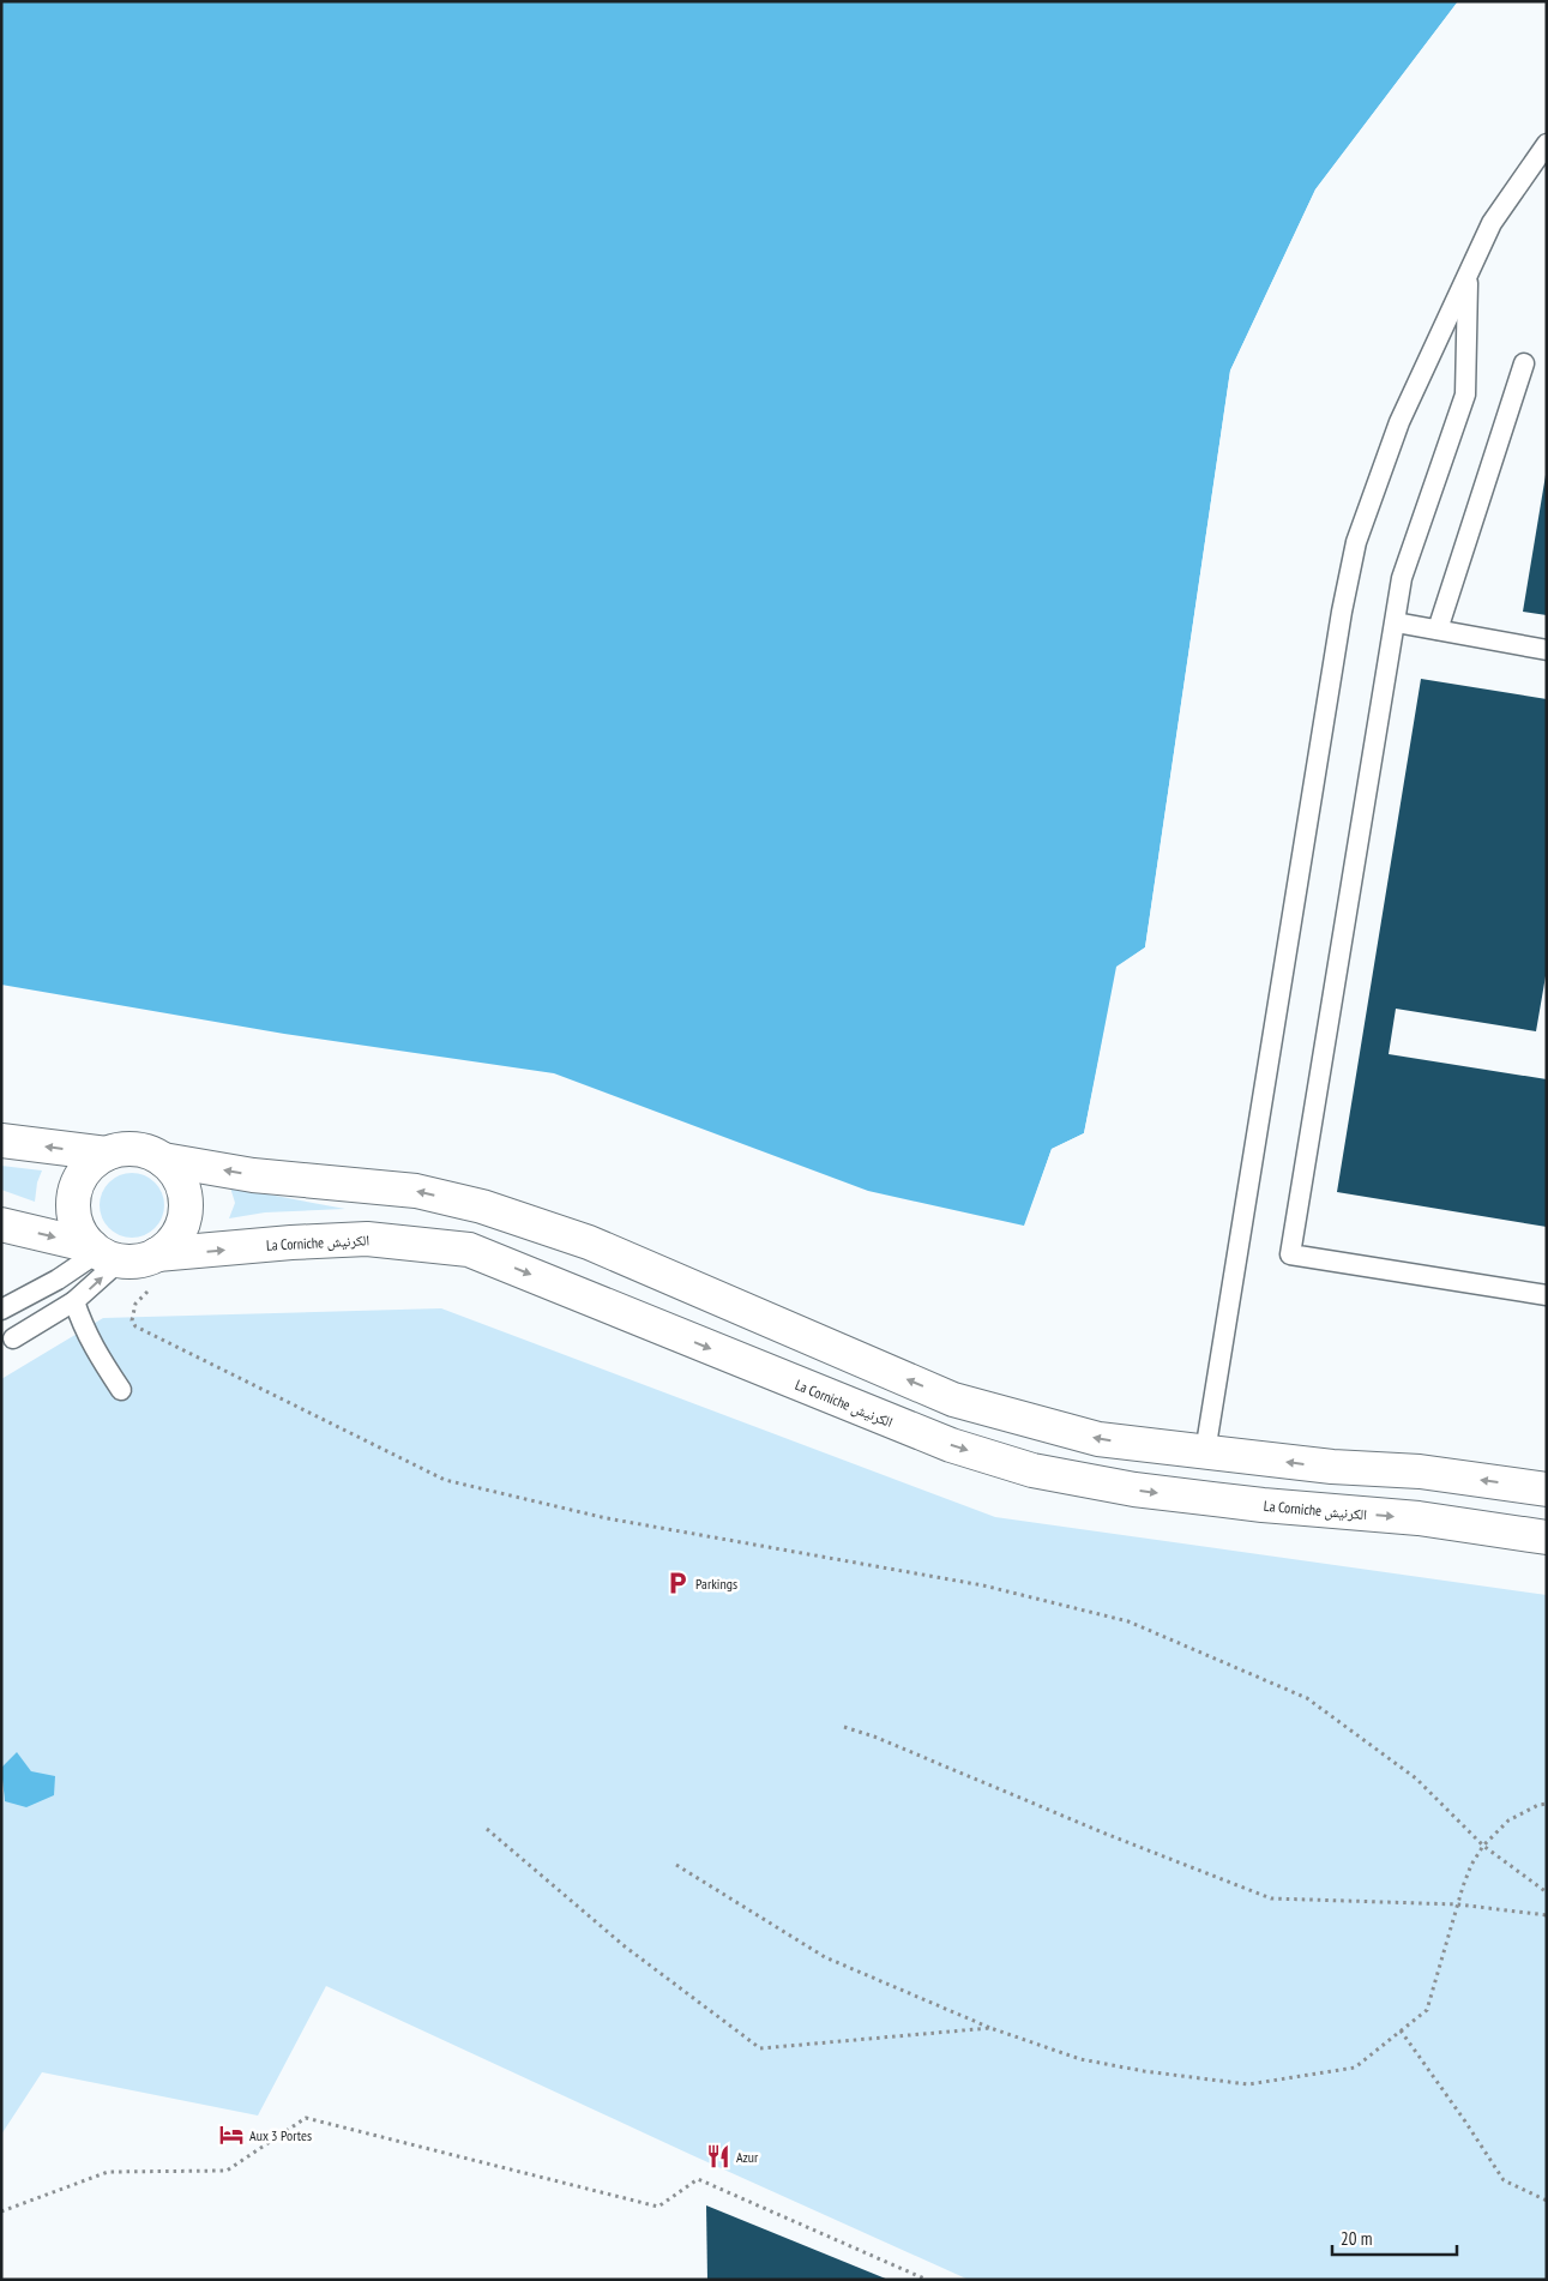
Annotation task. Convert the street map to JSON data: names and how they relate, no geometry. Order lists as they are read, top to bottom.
{
  "streets": {
    "main road": ["La Corniche الكرنيش"]
  },
  "places": {
    "parking": ["Parkings"],
    "hotel": ["Aux 3 Portes"],
    "restaurant": ["Azur"]
  },
  "scale_bar": "20 m"
}
